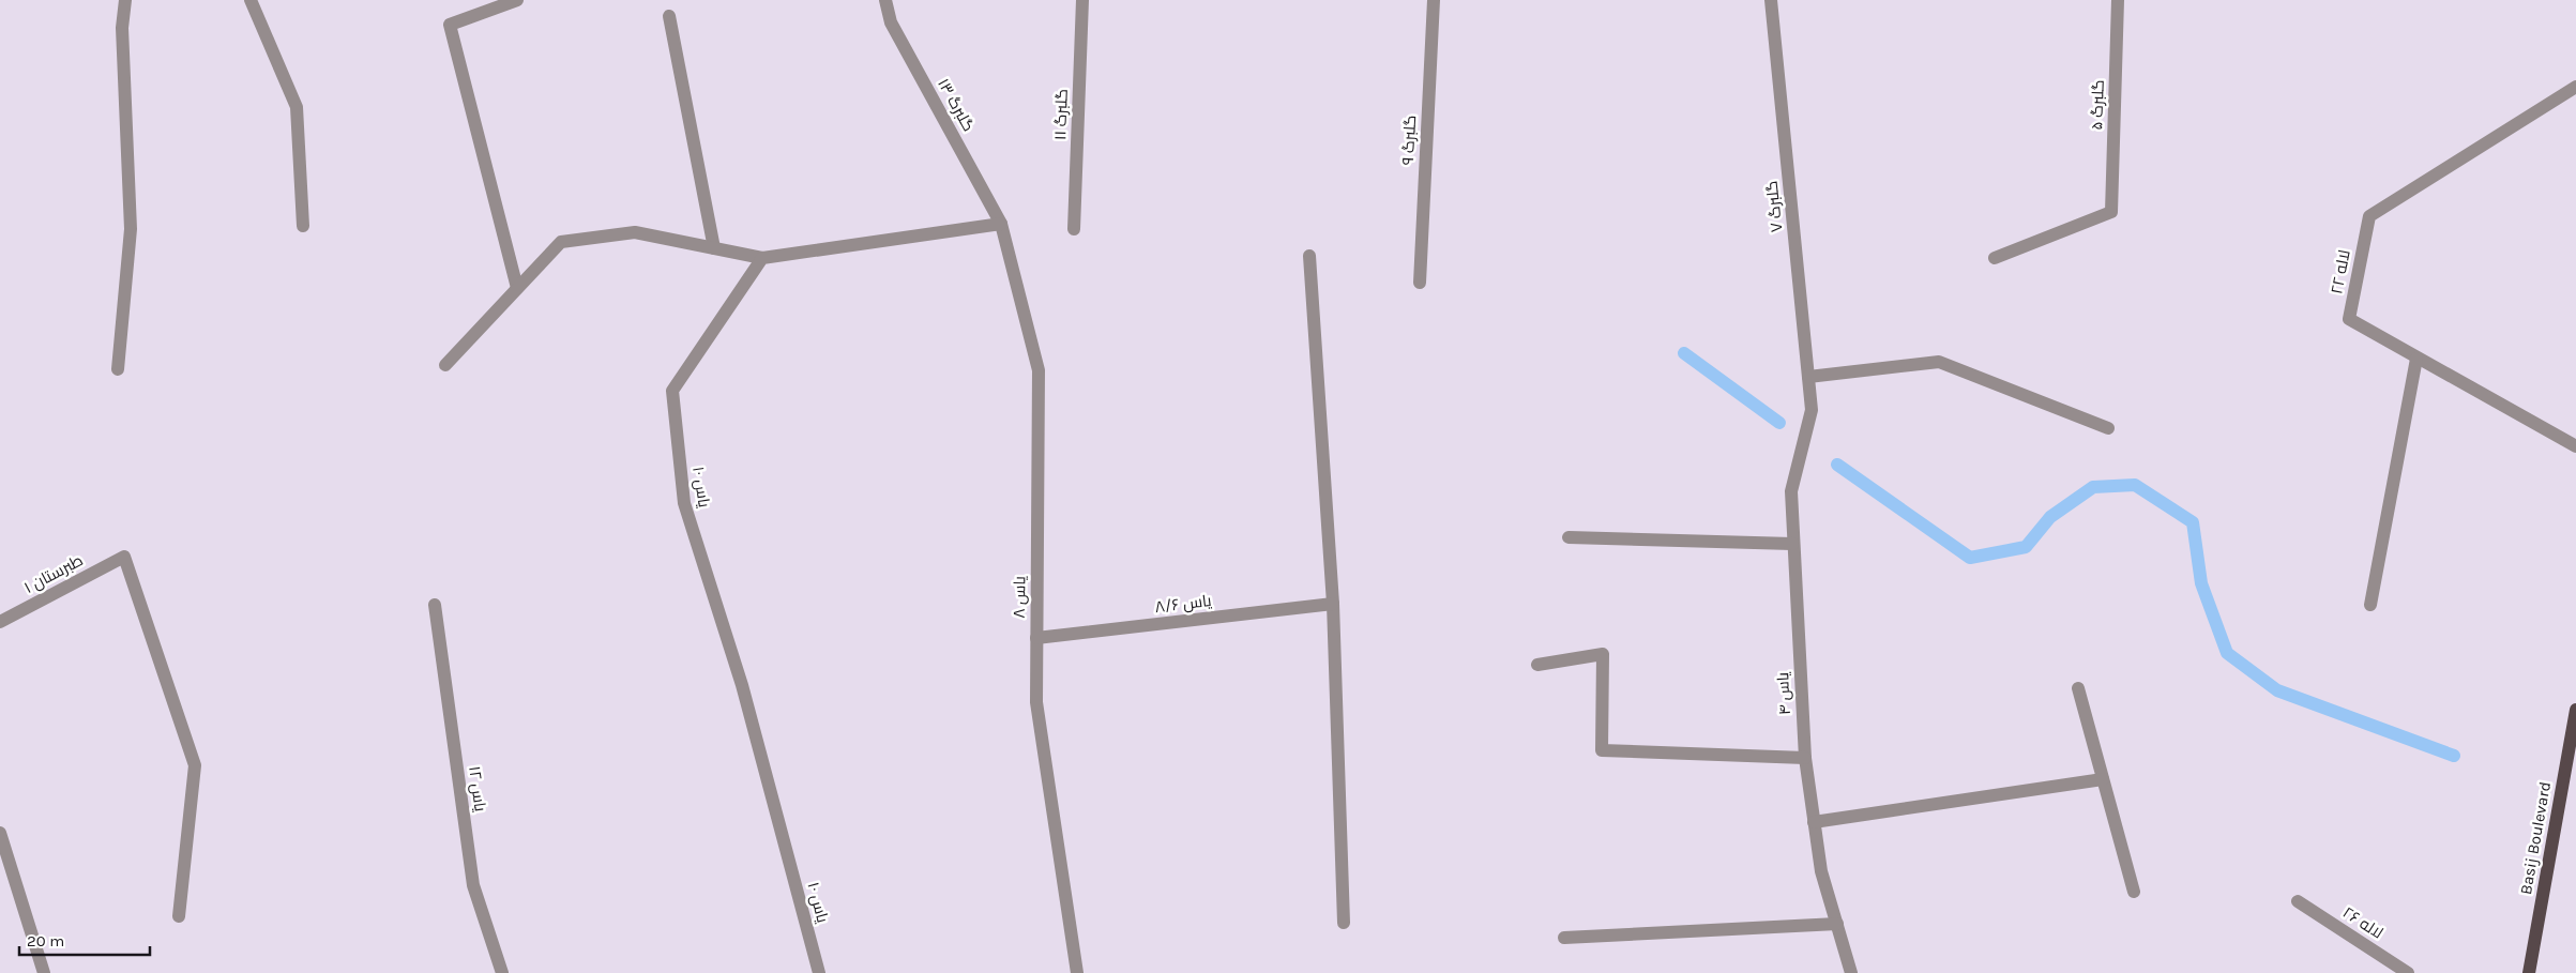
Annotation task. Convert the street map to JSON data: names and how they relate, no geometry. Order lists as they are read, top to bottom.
{
  "streets": {
    "main road": ["Basij Boulevard"],
    "street": [
      "گلبرگ ۱۳",
      "گلبرگ ۵",
      "گلبرگ ۱۱",
      "گلبرگ ۹",
      "گلبرگ ۷",
      "لاله ۲۲",
      "یاس ۱۰",
      "طبرستان ۱",
      "یاس ۸",
      "یاس ۸/۶",
      "یاس ۴",
      "یاس ۱۲",
      "لاله ۲۶"
    ]
  },
  "crossings": [
    ["گلبرگ ۱۳", "یاس ۸"],
    ["گلبرگ ۷", "یاس ۴"],
    ["یاس ۸", "یاس ۸/۶"]
  ],
  "scale_bar": "20 m"
}
